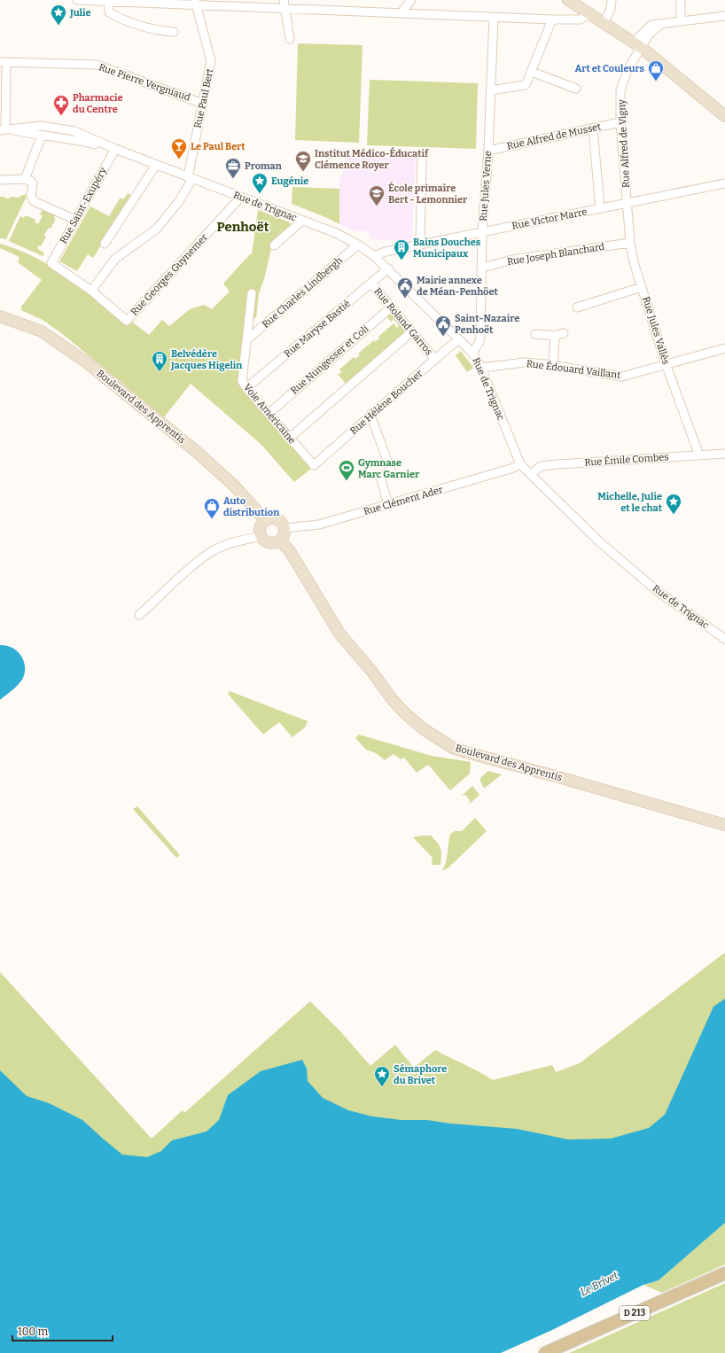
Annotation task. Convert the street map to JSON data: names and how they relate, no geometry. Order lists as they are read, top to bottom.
{
  "streets": {
    "main road": ["Boulevard des Apprentis", "D 213"],
    "street": [
      "Rue Pierre Vergniaud",
      "Rue Paul Bert",
      "Rue Alfred de Musset",
      "Rue Alfred de Vigny",
      "Rue Jules Verne",
      "Rue Saint-Exupéry",
      "Rue de Trignac",
      "Rue Victor Marre",
      "Rue Joseph Blanchard",
      "Rue Georges Guynemer",
      "Rue Charles Lindbergh",
      "Rue Roland Garros",
      "Rue Maryse Bastié",
      "Rue Jules Vallès",
      "Rue Nungesser et Coli",
      "Rue Édouard Vaillant",
      "Rue Hélène Boucher",
      "Voie Américaine",
      "Rue Émile Combes",
      "Rue Clément Ader"
    ]
  },
  "crossings": [
    ["Rue Pierre Vergniaud", "Rue Paul Bert"],
    ["Rue Paul Bert", "Rue Saint-Exupéry"],
    ["Rue Paul Bert", "Rue de Trignac"],
    ["Rue Paul Bert", "Rue Georges Guynemer"],
    ["Rue Alfred de Musset", "Rue Alfred de Vigny"],
    ["Rue Alfred de Musset", "Rue Jules Verne"],
    ["Rue Alfred de Vigny", "Rue Victor Marre"],
    ["Rue Alfred de Vigny", "Rue Jules Vallès"],
    ["Rue Jules Verne", "Rue de Trignac"],
    ["Rue Jules Verne", "Rue Victor Marre"],
    ["Rue Jules Verne", "Rue Joseph Blanchard"],
    ["Rue Saint-Exupéry", "Rue de Trignac"],
    ["Rue Saint-Exupéry", "Rue Georges Guynemer"],
    ["Rue de Trignac", "Rue Victor Marre"],
    ["Rue de Trignac", "Rue Georges Guynemer"],
    ["Rue de Trignac", "Rue Charles Lindbergh"],
    ["Rue de Trignac", "Rue Maryse Bastié"],
    ["Rue de Trignac", "Rue Édouard Vaillant"],
    ["Rue de Trignac", "Rue Hélène Boucher"],
    ["Rue de Trignac", "Rue Émile Combes"],
    ["Rue de Trignac", "Rue Clément Ader"],
    ["Rue Victor Marre", "Rue Jules Vallès"],
    ["Rue Joseph Blanchard", "Rue Jules Vallès"],
    ["Rue Charles Lindbergh", "Voie Américaine"],
    ["Rue Roland Garros", "Rue Maryse Bastié"],
    ["Rue Roland Garros", "Rue Nungesser et Coli"],
    ["Rue Roland Garros", "Rue Hélène Boucher"],
    ["Rue Maryse Bastié", "Voie Américaine"],
    ["Rue Jules Vallès", "Rue Édouard Vaillant"],
    ["Rue Jules Vallès", "Rue Émile Combes"],
    ["Rue Nungesser et Coli", "Voie Américaine"],
    ["Rue Hélène Boucher", "Voie Américaine"],
    ["Boulevard des Apprentis", "Rue Clément Ader"]
  ],
  "districts": ["Penhoët"],
  "water": ["Le Brivet"],
  "places": {
    "place": [
      "Julie",
      "Eugénie",
      "Michelle, Julie et le chat",
      "Sémaphore du Brivet"
    ],
    "shop": ["Art et Couleurs", "Auto distribution"],
    "pharmacy": ["Pharmacie du Centre"],
    "bar": ["Le Paul Bert"],
    "school or university": ["Institut Médico-Éducatif Clémence Royer", "École primaire Bert - Lemonnier"],
    "office": ["Proman"],
    "building": ["Bains Douches Municipaux", "Belvédère Jacques Higelin"],
    "public building": ["Mairie annexe de Méan-Penhöet", "Saint-Nazaire Penhoët"],
    "sports": ["Gymnase Marc Garnier"]
  },
  "scale_bar": "100 m"
}
